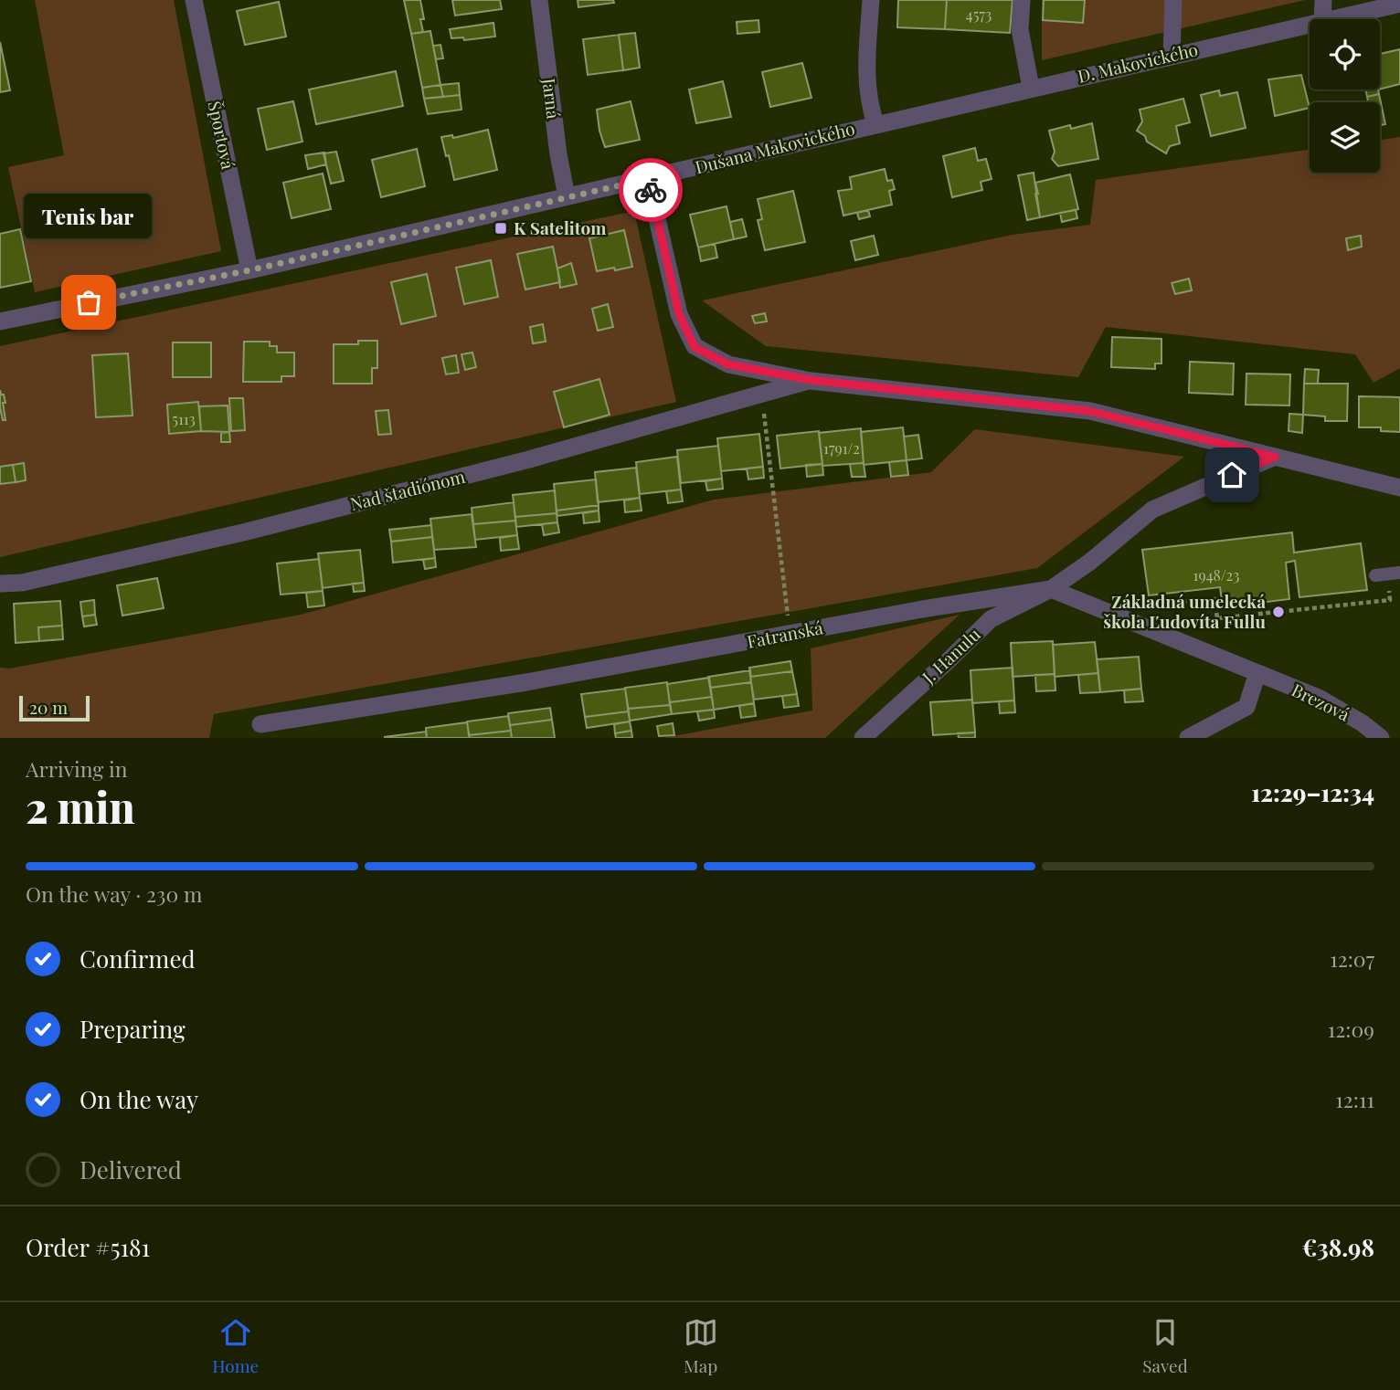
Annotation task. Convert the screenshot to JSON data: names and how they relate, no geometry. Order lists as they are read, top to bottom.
{
  "streets": {
    "street": [
      "D. Makovického",
      "Jarná",
      "Športová",
      "Dušana Makovického",
      "Nad štadiónom",
      "Fatranská",
      "J. Hanulu",
      "Brezová"
    ]
  },
  "crossings": [
    ["D. Makovického", "Dušana Makovického"],
    ["Jarná", "Dušana Makovického"],
    ["Športová", "Dušana Makovického"],
    ["Fatranská", "J. Hanulu"],
    ["Fatranská", "Brezová"],
    ["J. Hanulu", "Brezová"]
  ],
  "places": {
    "transit": ["K Satelitom"],
    "other": ["Tenis bar", "Základná umelecká škola Ľudovíta Fullu"]
  },
  "house_numbers": [
    "4573",
    "5113",
    "1791/2",
    "1948/23"
  ],
  "scale_bar": "20 m",
  "page": {
    "bubble": "Tenis bar",
    "scale": "20 m",
    "heading": ["2 min", "Arriving in", "12:29–12:34"],
    "panel": ["Order #5181", "€38.98"],
    "bar": "On the way · 230 m",
    "list": [
      ["Confirmed", "12:07"],
      ["Preparing", "12:09"],
      ["On the way", "12:11"],
      "Delivered"
    ],
    "tabs": ["Home", "Map", "Saved"]
  }
}
